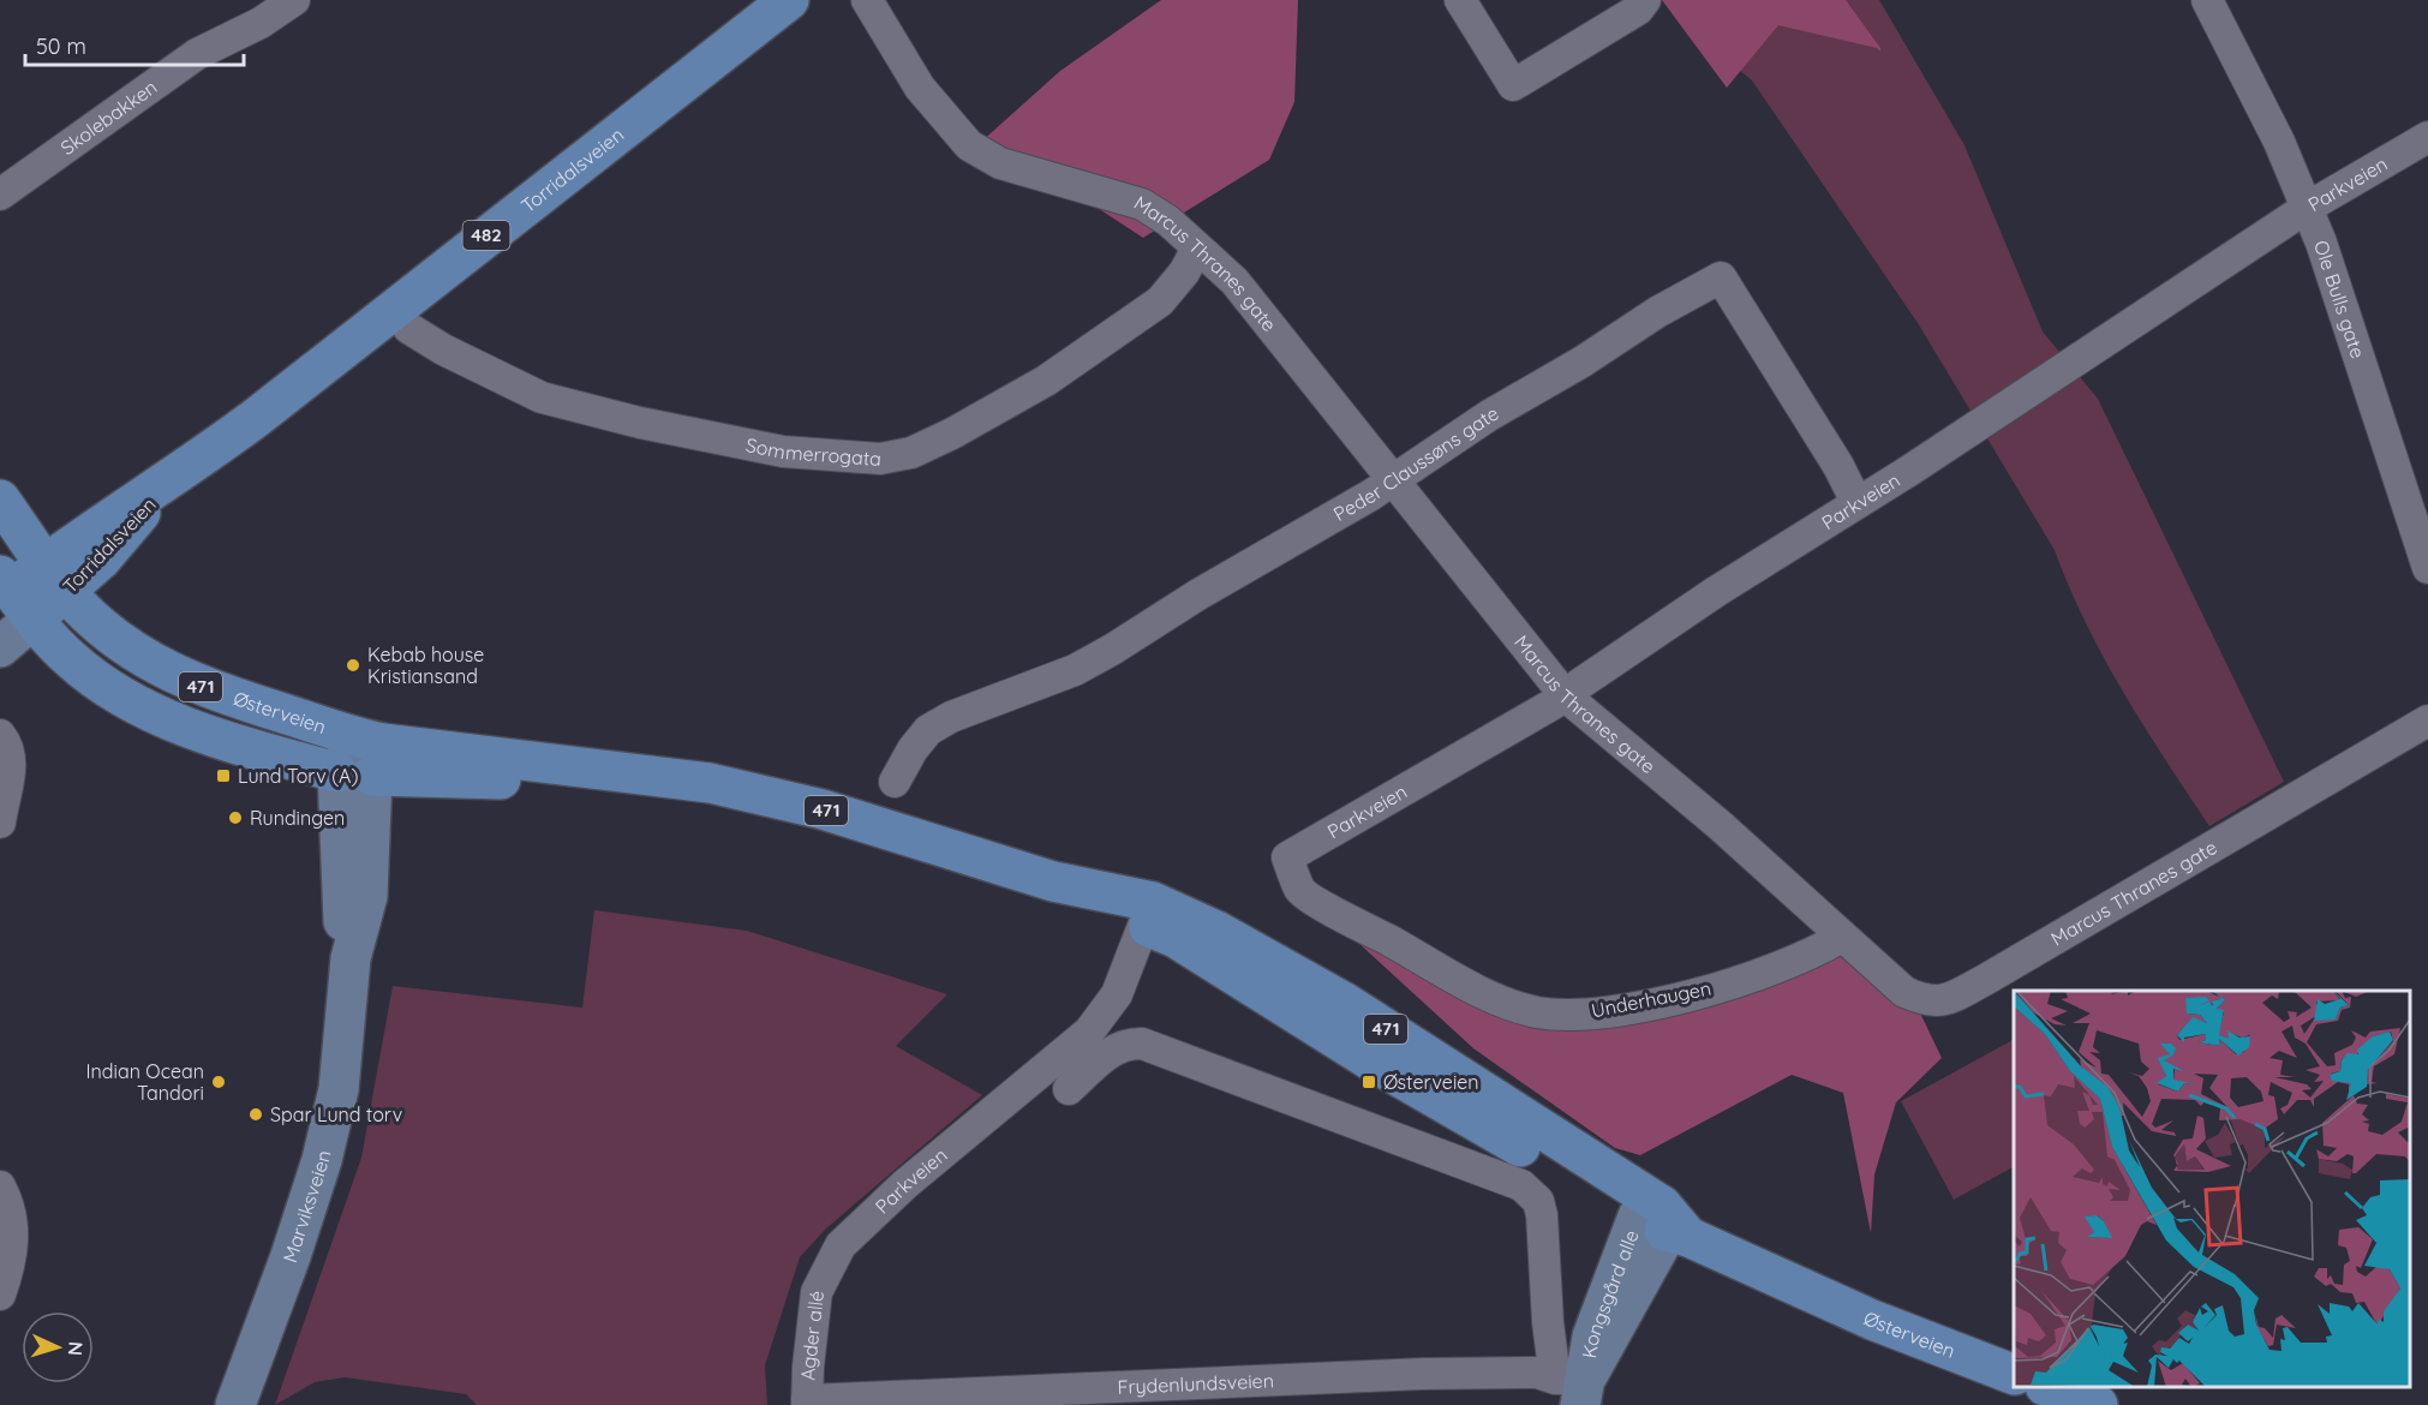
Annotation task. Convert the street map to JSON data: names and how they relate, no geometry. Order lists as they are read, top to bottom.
{
  "streets": {
    "main road": [
      "Torridalsveien",
      "482",
      "471",
      "Østerveien",
      "Marviksveien",
      "Kongsgård alle"
    ],
    "street": [
      "Skolebakken",
      "Parkveien",
      "Marcus Thranes gate",
      "Ole Bulls gate",
      "Sommerrogata",
      "Peder Claussøns gate",
      "Underhaugen",
      "Agder allé",
      "Frydenlundsveien"
    ]
  },
  "crossings": [
    ["Torridalsveien", "Sommerrogata"],
    ["Torridalsveien", "Østerveien"],
    ["Parkveien", "Marcus Thranes gate"],
    ["Parkveien", "Ole Bulls gate"],
    ["Parkveien", "Peder Claussøns gate"],
    ["Parkveien", "Østerveien"],
    ["Parkveien", "Underhaugen"],
    ["Parkveien", "Agder allé"],
    ["Marcus Thranes gate", "Sommerrogata"],
    ["Marcus Thranes gate", "Peder Claussøns gate"],
    ["Marcus Thranes gate", "Underhaugen"],
    ["Østerveien", "Marviksveien"],
    ["Østerveien", "Kongsgård alle"],
    ["Kongsgård alle", "Frydenlundsveien"],
    ["Agder allé", "Frydenlundsveien"]
  ],
  "places": {
    "other": [
      "Kebab house Kristiansand",
      "Rundingen",
      "Indian Ocean Tandori",
      "Spar Lund torv"
    ],
    "transit": ["Lund Torv (A)", "Østerveien"]
  },
  "scale_bar": "50 m",
  "north": "right"
}
